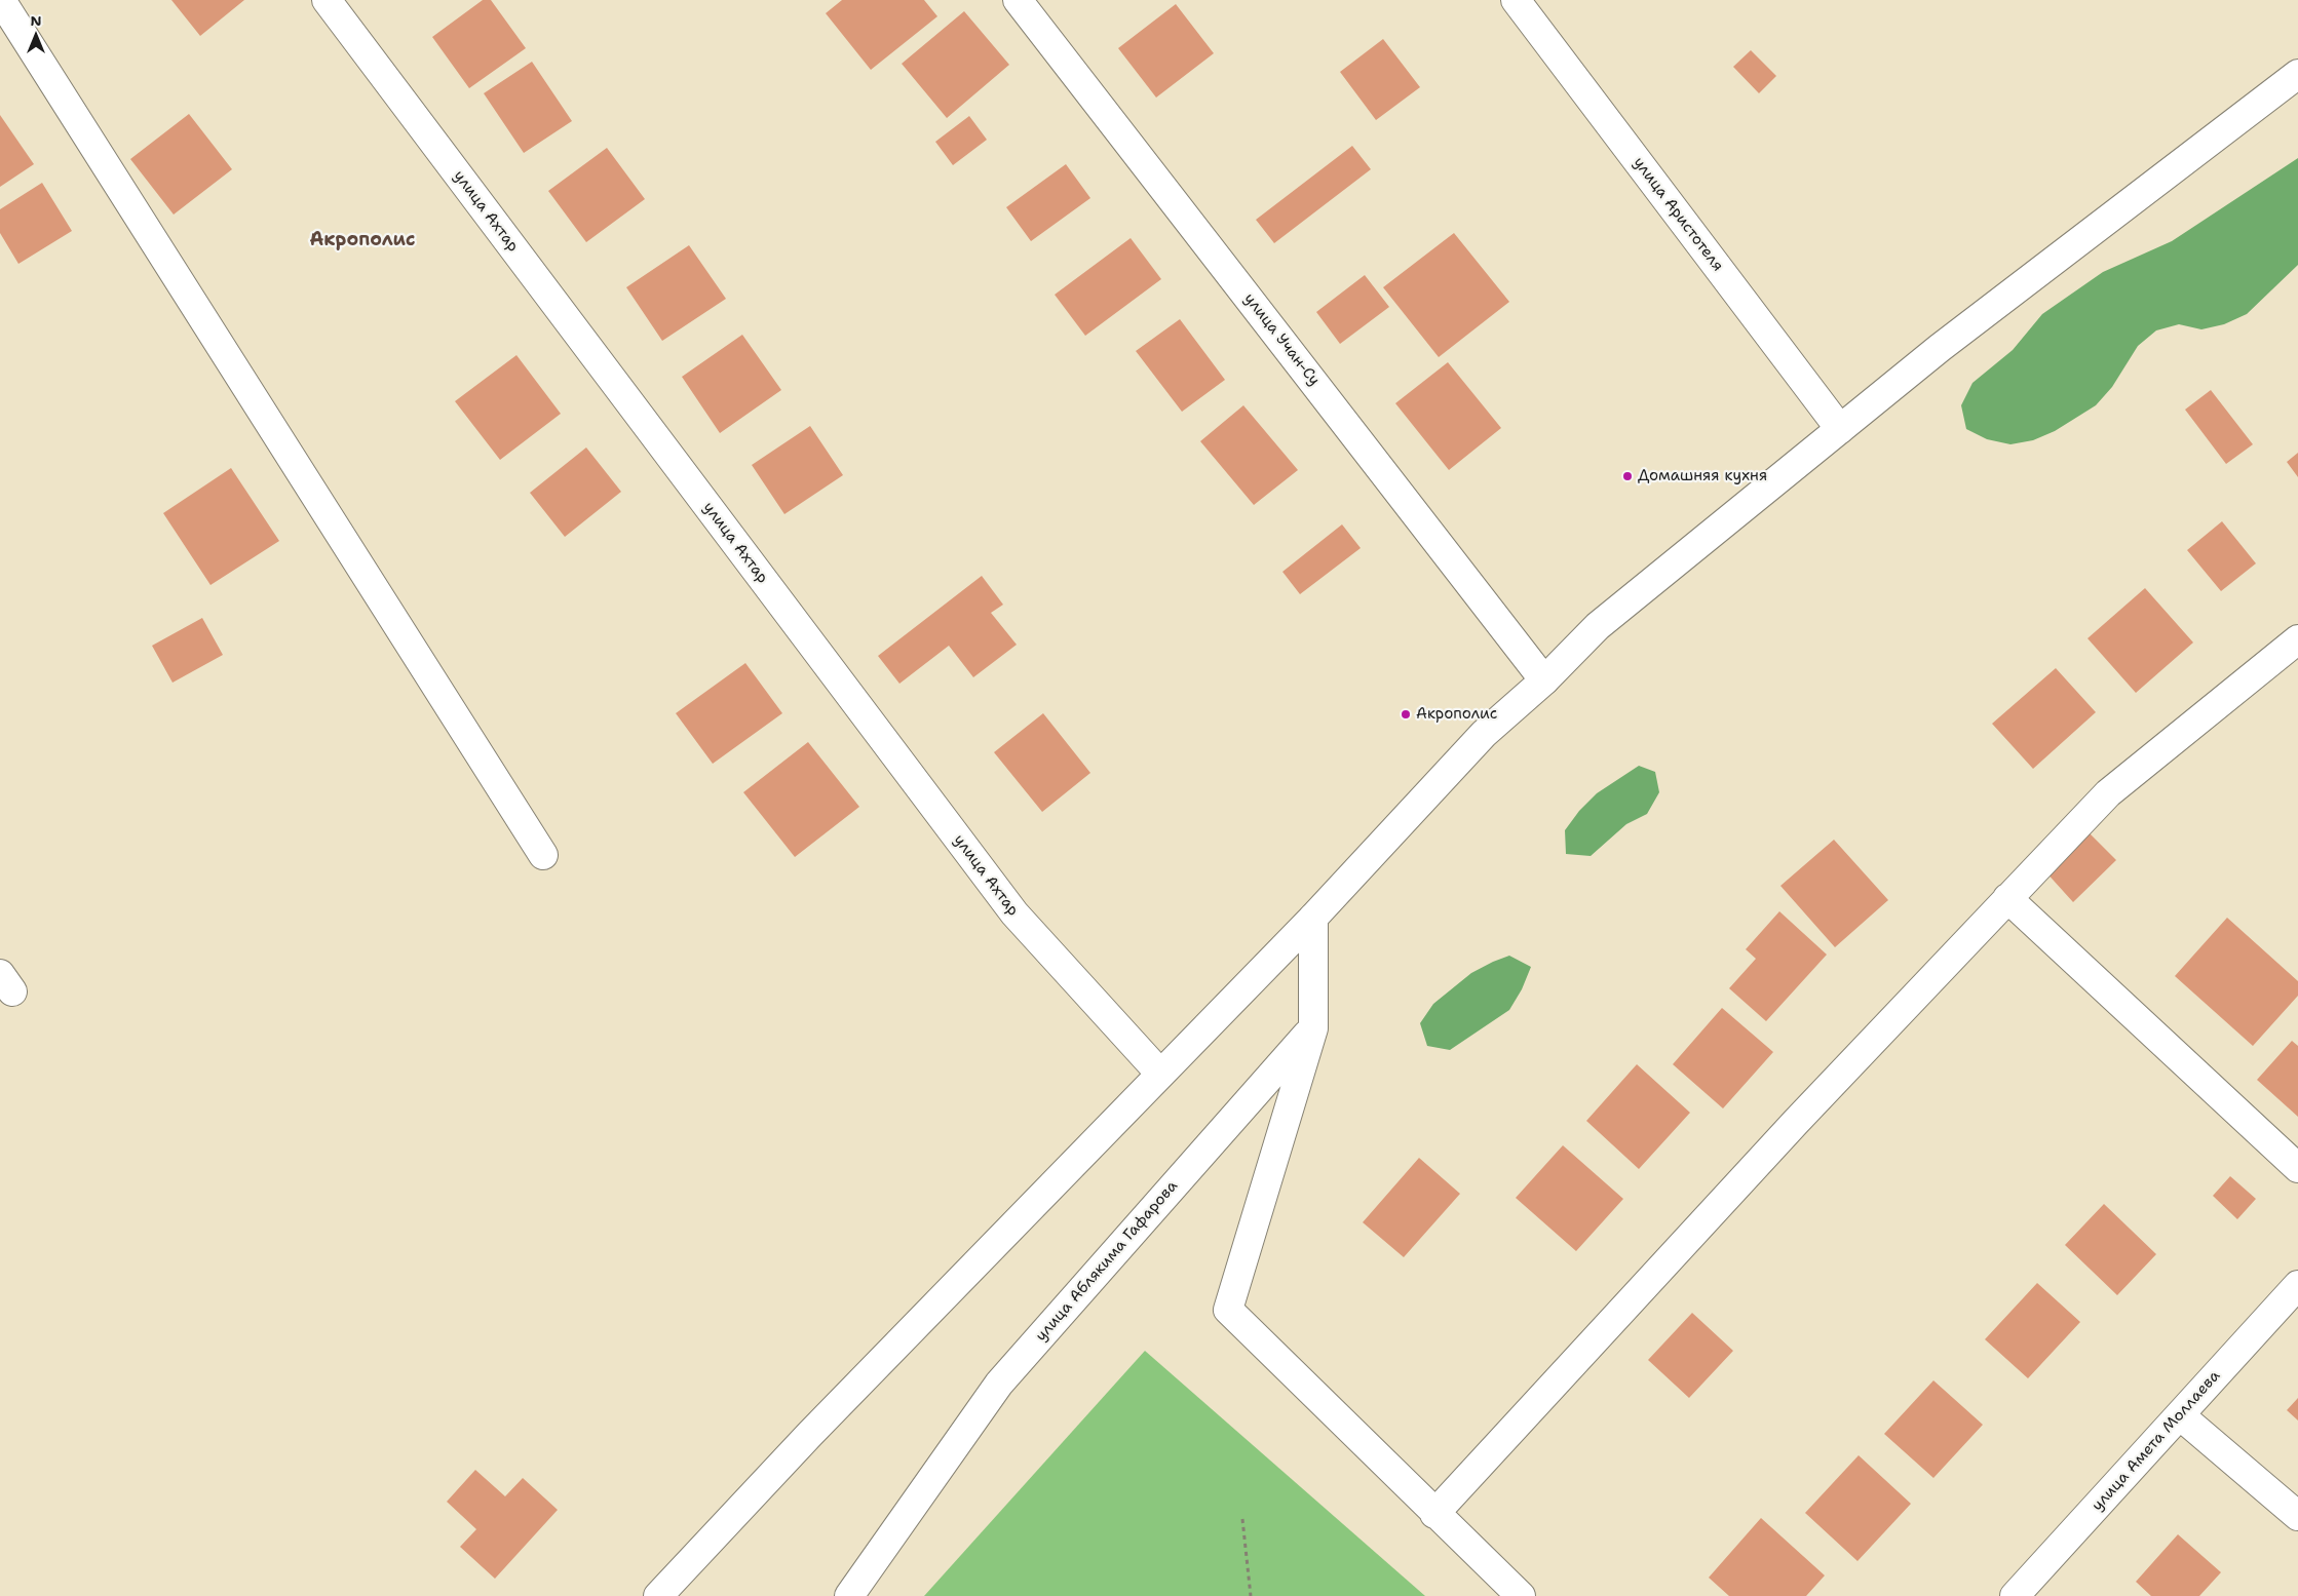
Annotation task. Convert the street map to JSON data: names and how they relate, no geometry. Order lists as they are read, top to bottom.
{
  "streets": {
    "street": [
      "улица Ахтар",
      "улица Аристотеля",
      "улица Учан-Су",
      "улица Аблякима Гафарова",
      "улица Амета Моллаева"
    ]
  },
  "districts": ["Акрополис"],
  "places": ["Домашняя кухня", "Акрополис"],
  "north": "top"
}
